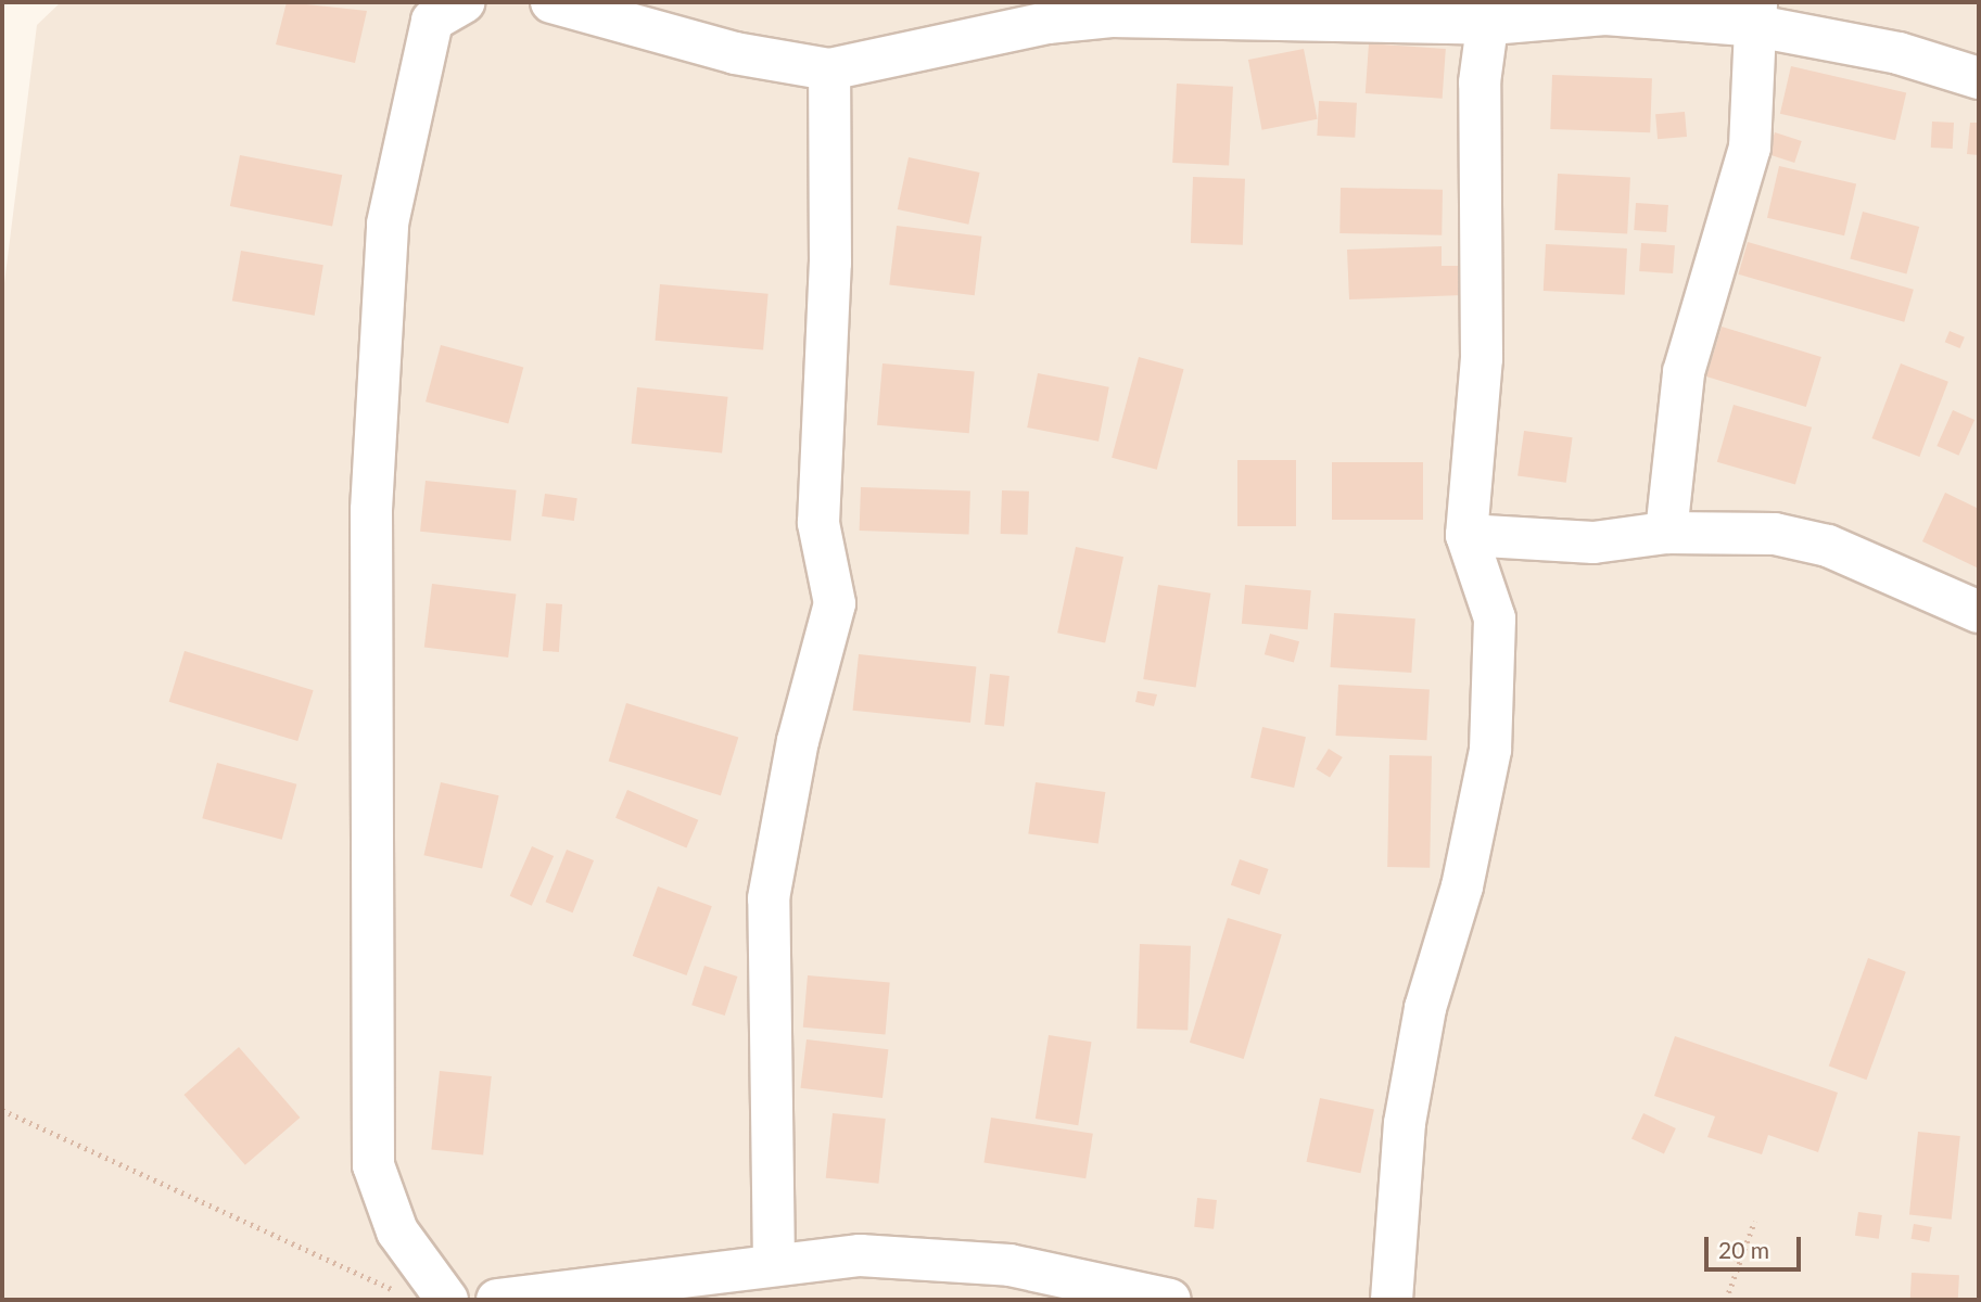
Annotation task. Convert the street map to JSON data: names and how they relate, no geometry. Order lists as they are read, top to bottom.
{
  "scale_bar": "20 m"
}
